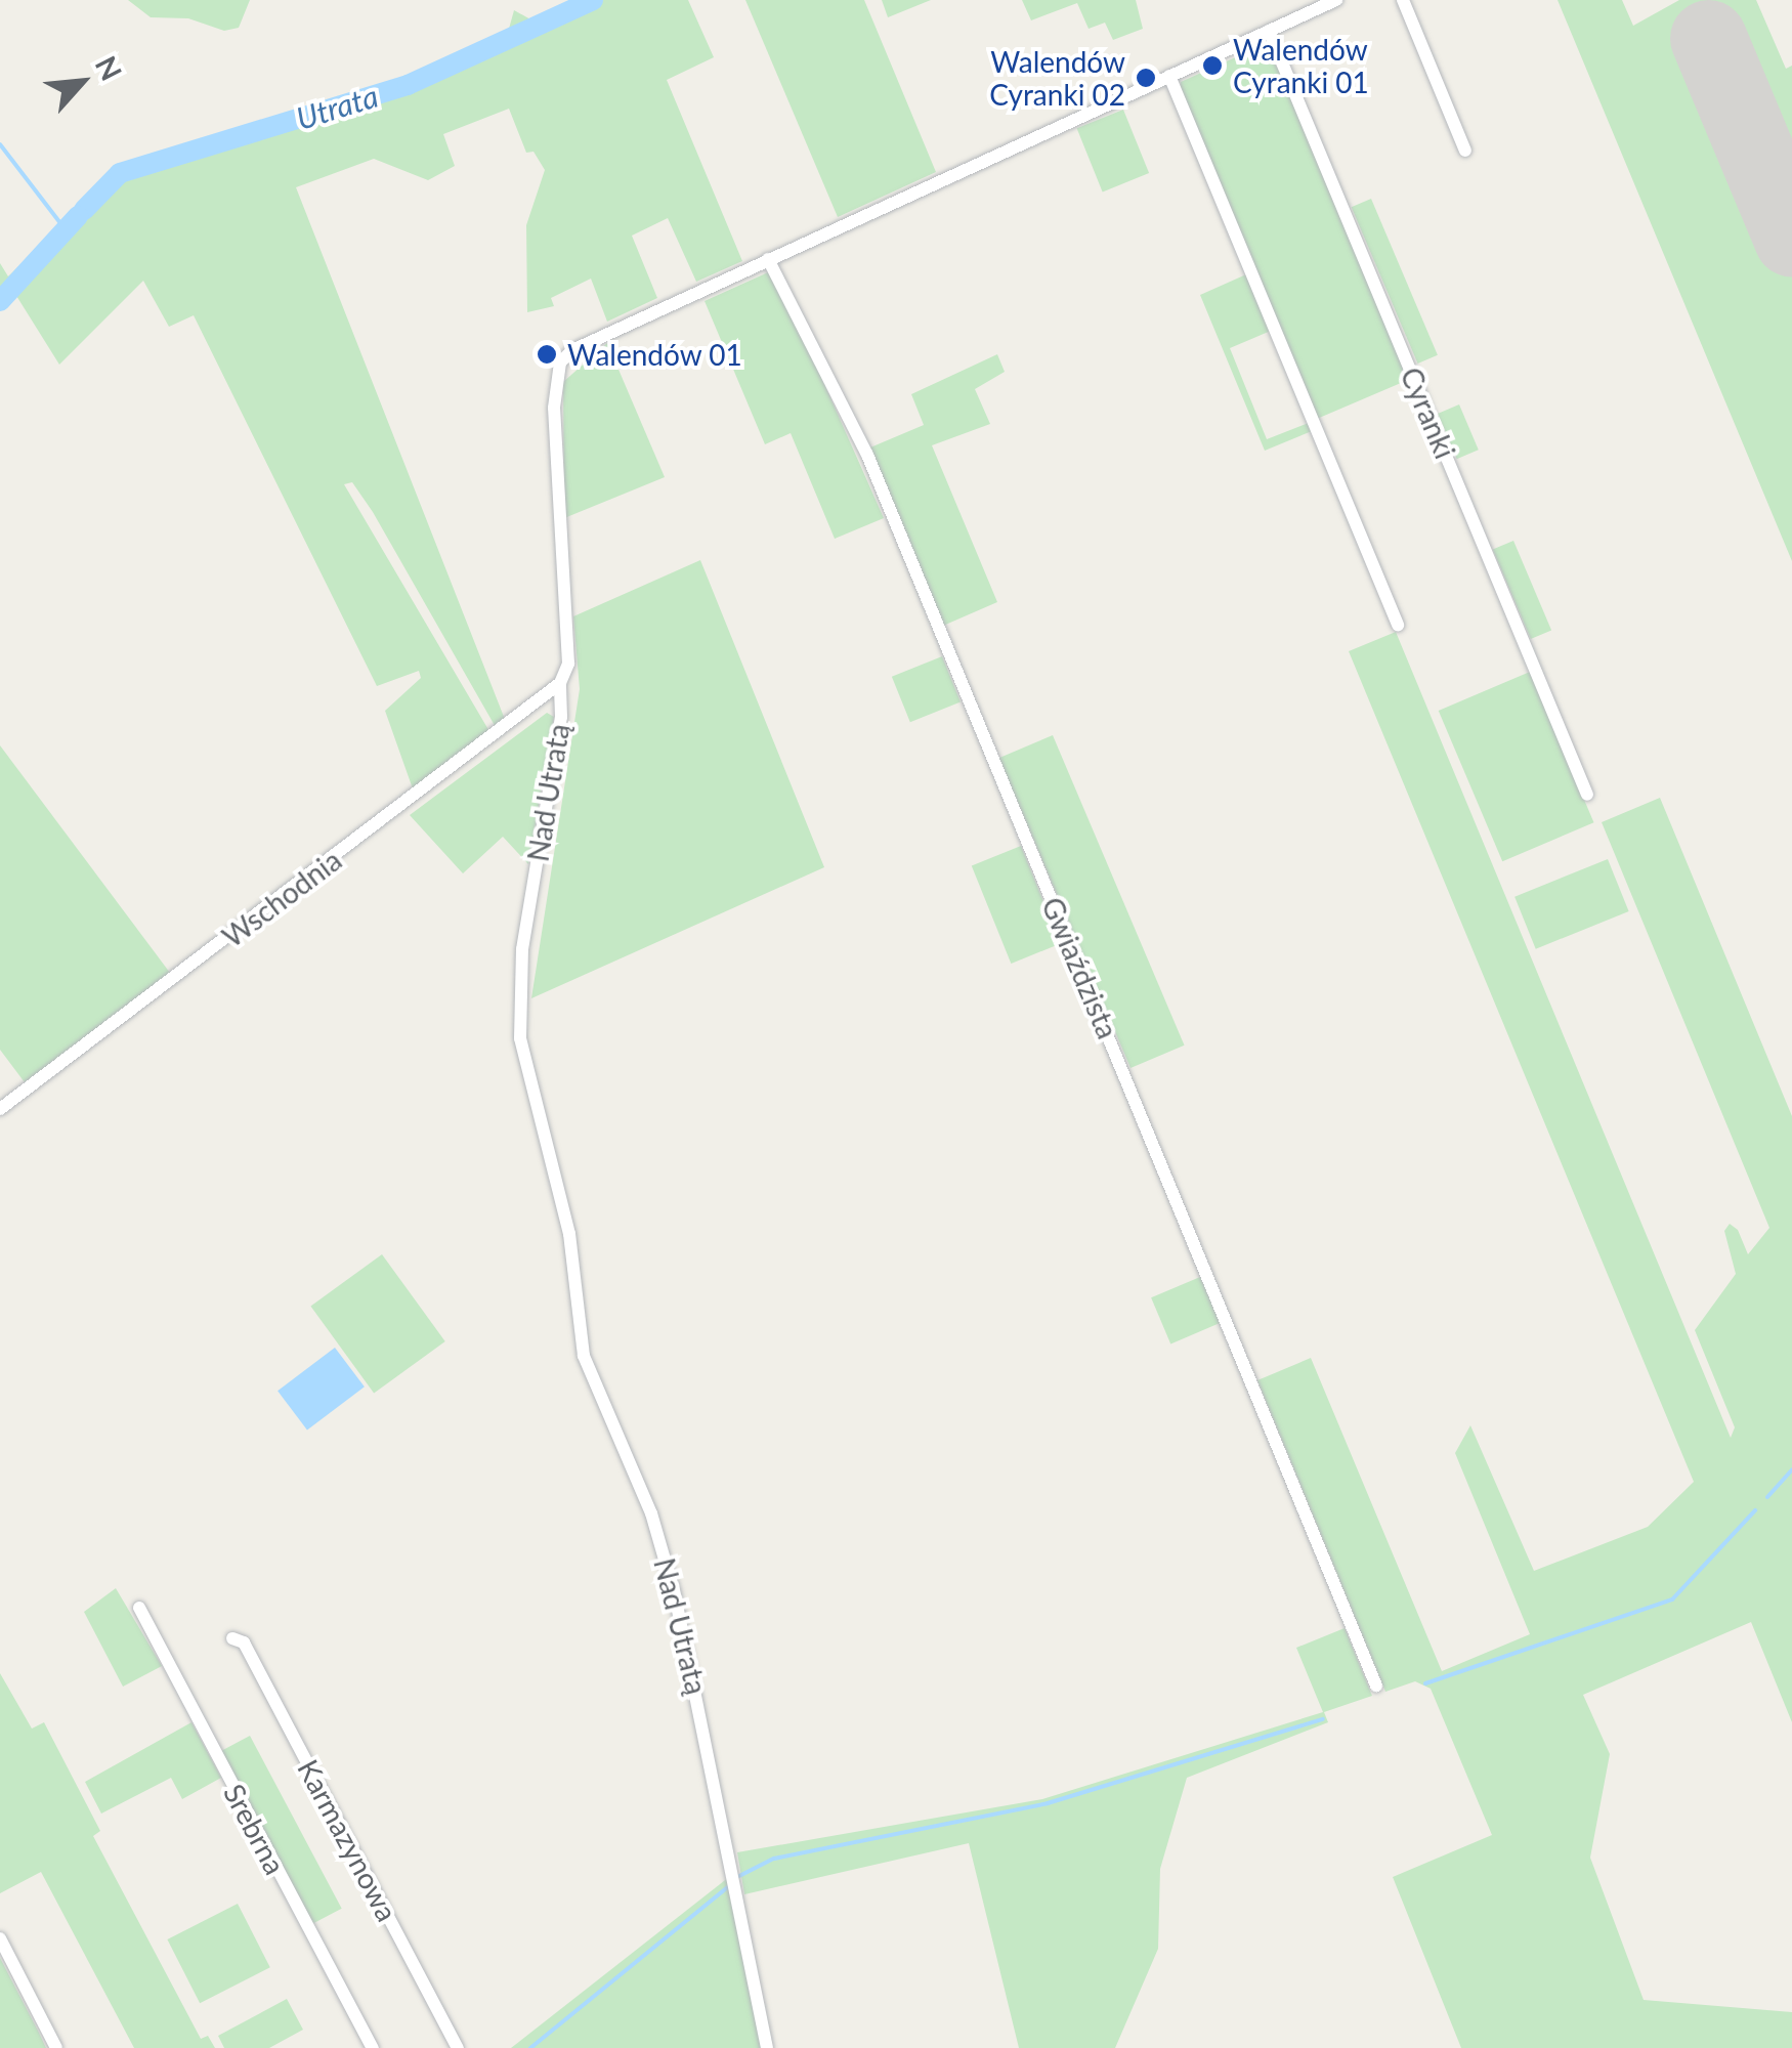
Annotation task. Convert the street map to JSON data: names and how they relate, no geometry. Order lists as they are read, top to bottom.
{
  "streets": {
    "street": [
      "Cyranki",
      "Nad Utratą",
      "Wschodnia",
      "Gwiaździsta",
      "Srebrna",
      "Karmazynowa"
    ]
  },
  "crossings": [
    ["Cyranki", "Nad Utratą"],
    ["Nad Utratą", "Wschodnia"],
    ["Nad Utratą", "Gwiaździsta"]
  ],
  "water": ["Utrata"],
  "places": ["Walendów Cyranki 01", "Walendów Cyranki 02", "Walendów 01"],
  "north": "top right"
}
